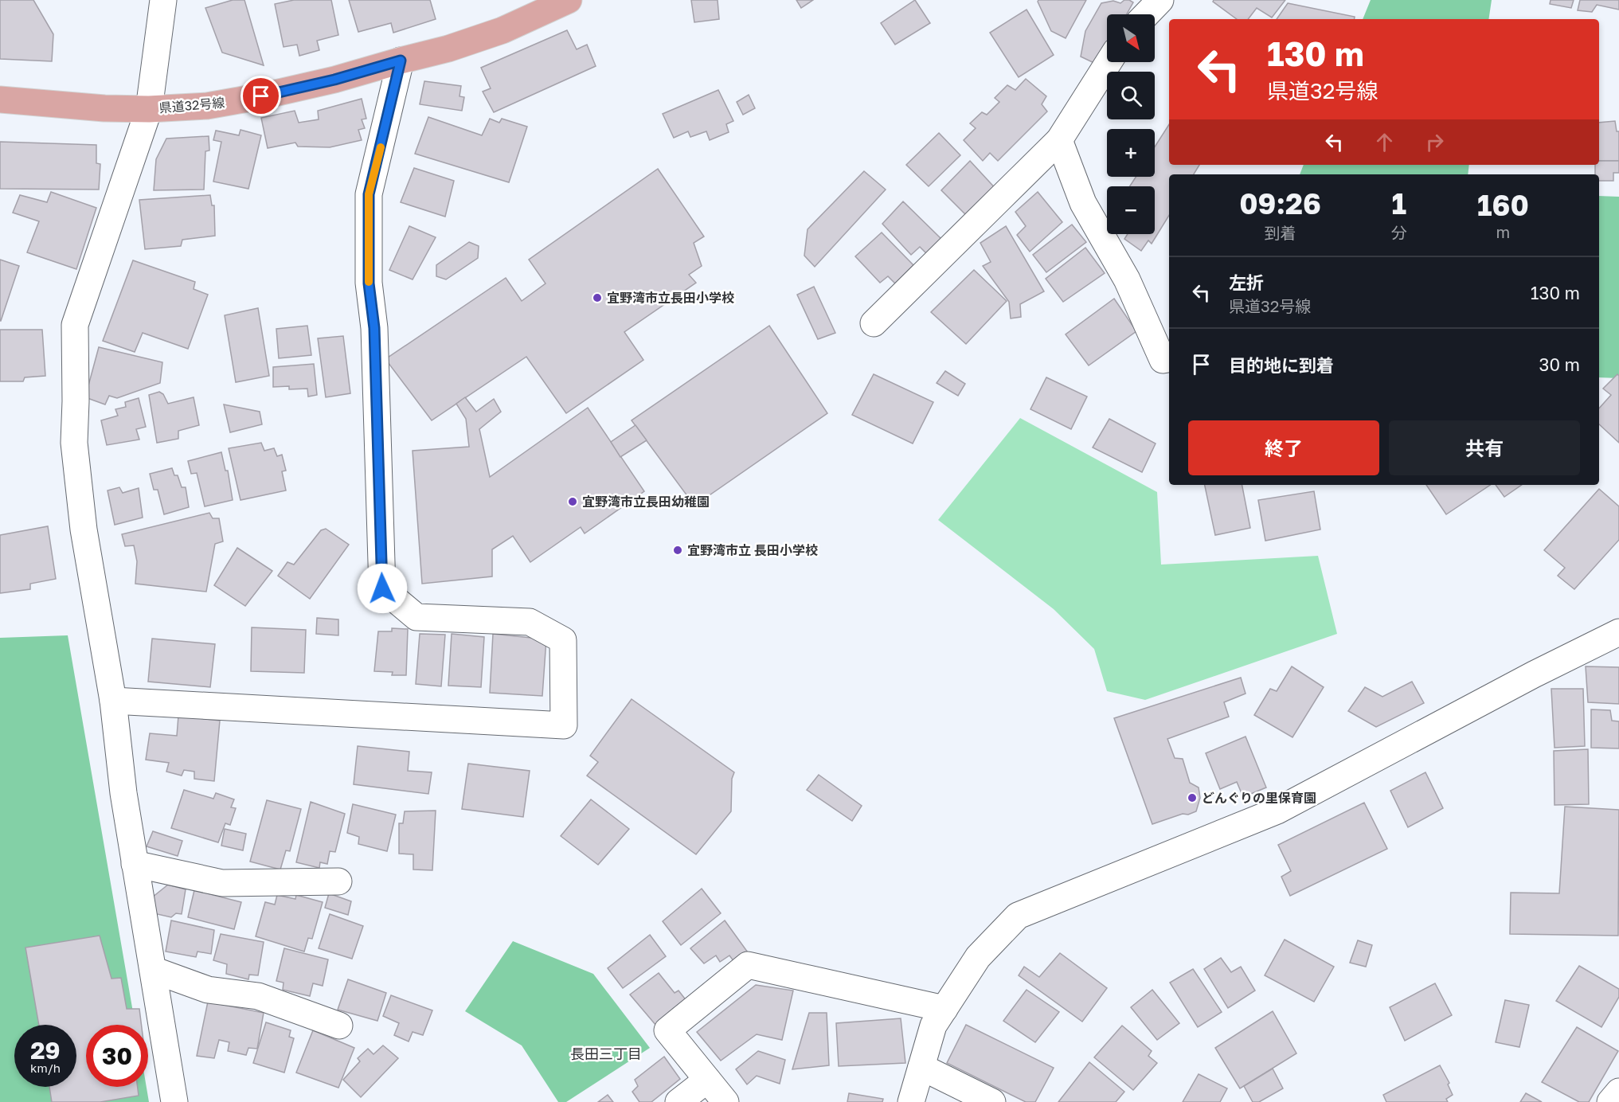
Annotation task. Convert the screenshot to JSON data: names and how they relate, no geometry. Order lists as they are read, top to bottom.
{
  "streets": {
    "main road": ["県道32号線"]
  },
  "districts": ["長田三丁目"],
  "places": [
    "宜野湾市立長田小学校",
    "宜野湾市立長田幼稚園",
    "宜野湾市立 長田小学校",
    "どんぐりの里保育園"
  ],
  "north": "bottom right",
  "page": {
    "map_buttons": ["+", "−"],
    "turn": ["130 m", "県道32号線"],
    "eta": [
      "09:26",
      "到着",
      "1",
      "分",
      "160",
      "m"
    ],
    "list": [
      {
        "name": "左折",
        "note": "県道32号線",
        "value": "130 m"
      },
      {
        "name": "目的地に到着",
        "value": "30 m"
      }
    ],
    "buttons": ["終了", "共有"],
    "speed": "29 km/h",
    "limit": "30"
  }
}
